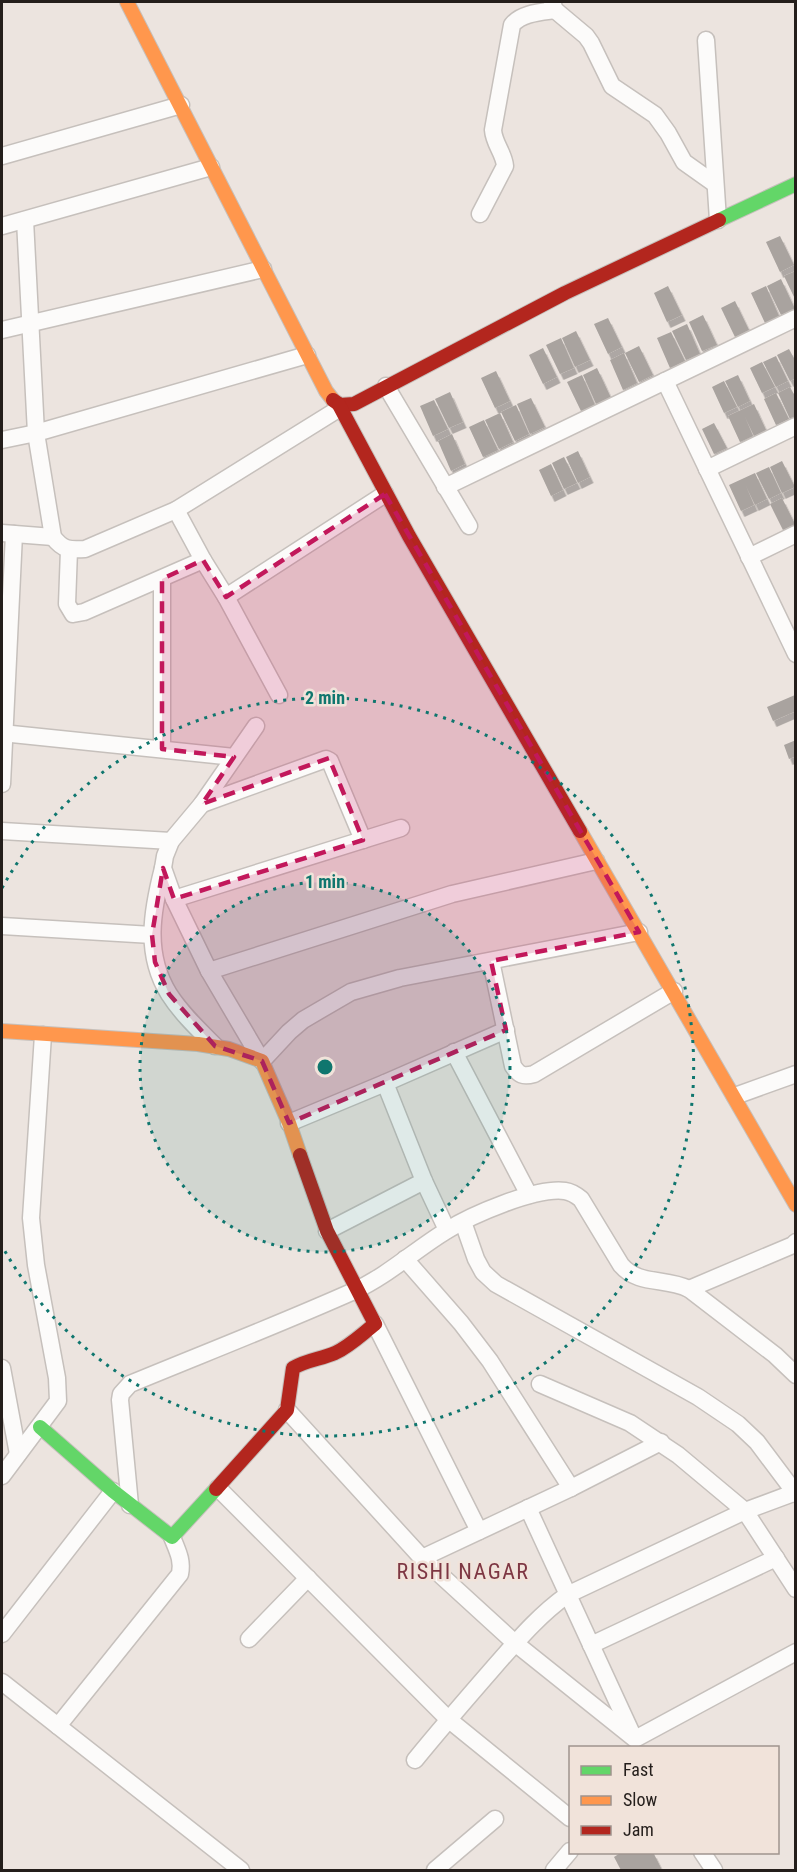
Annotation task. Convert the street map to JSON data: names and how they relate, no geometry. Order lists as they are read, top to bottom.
{
  "districts": ["RISHI NAGAR"],
  "legend": ["Fast", "Slow", "Jam"],
  "rings": ["2 min", "1 min"]
}
